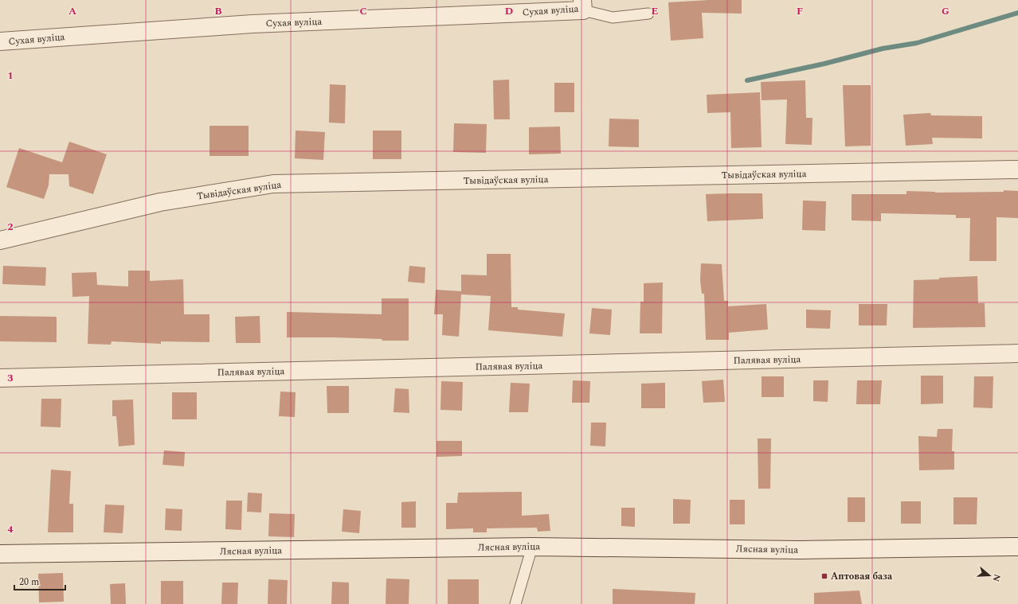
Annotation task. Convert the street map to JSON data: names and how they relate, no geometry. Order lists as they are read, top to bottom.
{
  "streets": {
    "street": [
      "Сухая вуліца",
      "Тывідаўская вуліца",
      "Палявая вуліца",
      "Лясная вуліца"
    ]
  },
  "places": {
    "transit": ["Аптовая база"]
  },
  "scale_bar": "20 m",
  "north": "right",
  "grid": {
    "columns": [
      "A",
      "B",
      "C",
      "D",
      "E",
      "F",
      "G"
    ],
    "rows": [
      "1",
      "2",
      "3",
      "4"
    ]
  }
}
